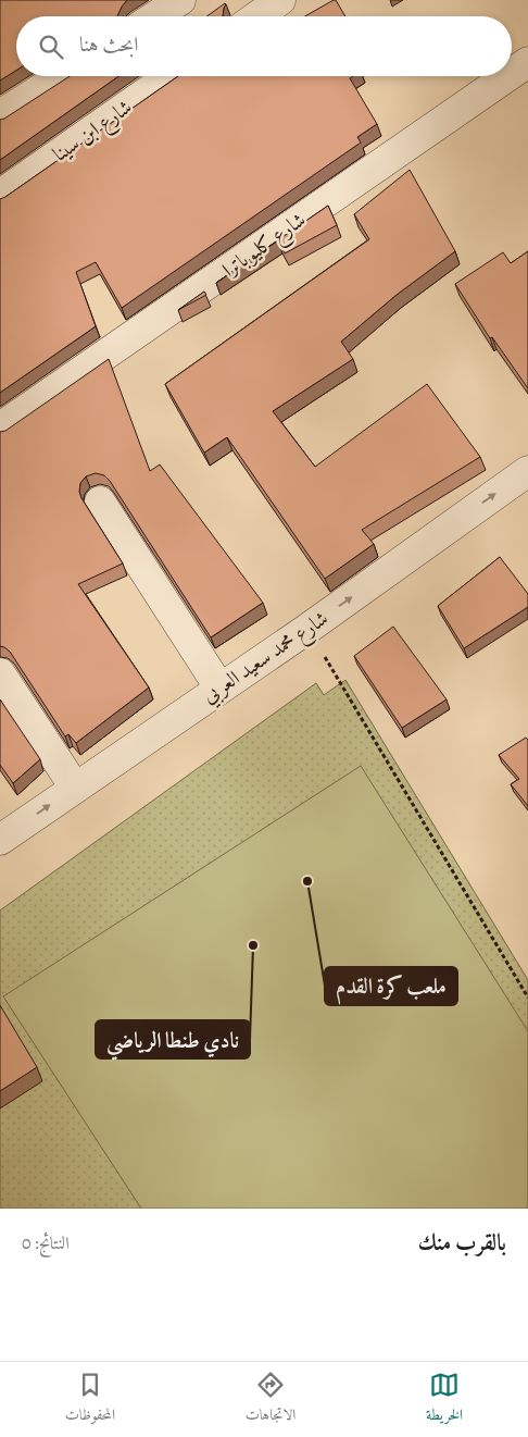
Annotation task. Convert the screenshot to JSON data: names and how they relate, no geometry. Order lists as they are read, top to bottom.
{
  "streets": {
    "street": ["شارع ابن سينا", "شارع كليوباترا", "شارع محمد سعيد العربي"]
  },
  "one_way": ["شارع محمد سعيد العربي"],
  "places": ["ملعب كرة القدم", "نادي طنطا الرياضي"],
  "page": {
    "search": "ابحث هنا",
    "heading": ["بالقرب منك", "النتائج: 0"],
    "nav": ["الخريطة", "الاتجاهات", "المحفوظات"]
  }
}
